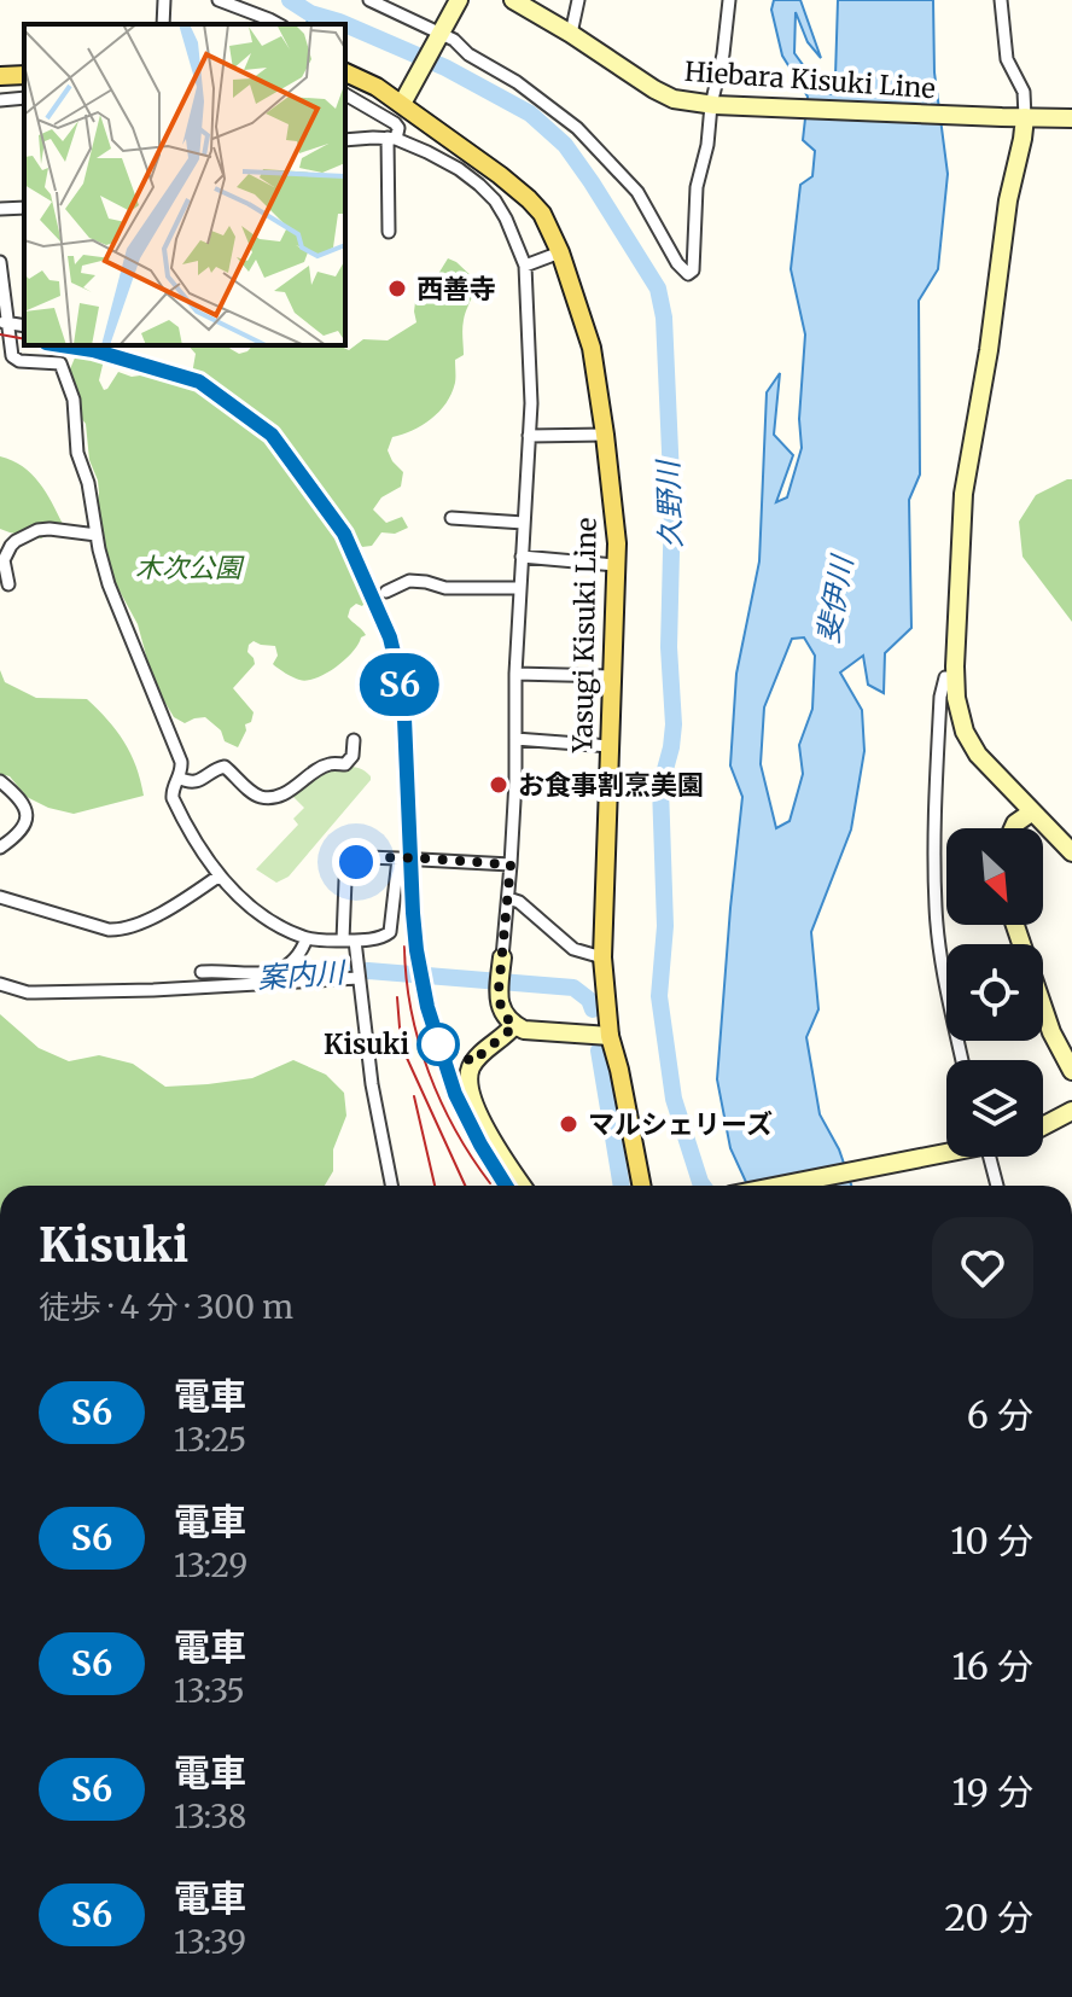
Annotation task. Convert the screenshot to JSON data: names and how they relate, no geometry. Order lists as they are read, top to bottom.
{
  "streets": {
    "main road": ["Yasugi Kisuki Line"],
    "street": ["Hiebara Kisuki Line"]
  },
  "water": ["久野川", "斐伊川", "案内川"],
  "parks": ["木次公園"],
  "places": [
    "西善寺",
    "お食事割烹美園",
    "Kisuki",
    "マルシェリーズ"
  ],
  "north": "bottom right",
  "page": {
    "on_map": "S6",
    "heading": ["Kisuki", "徒歩 · 4 分 · 300 m"],
    "list": [
      {
        "mark": "S6",
        "name": "電車",
        "note": "13:25",
        "value": "6 分"
      },
      {
        "mark": "S6",
        "name": "電車",
        "note": "13:29",
        "value": "10 分"
      },
      {
        "mark": "S6",
        "name": "電車",
        "note": "13:35",
        "value": "16 分"
      },
      {
        "mark": "S6",
        "name": "電車",
        "note": "13:38",
        "value": "19 分"
      },
      {
        "mark": "S6",
        "name": "電車",
        "note": "13:39",
        "value": "20 分"
      }
    ]
  }
}
